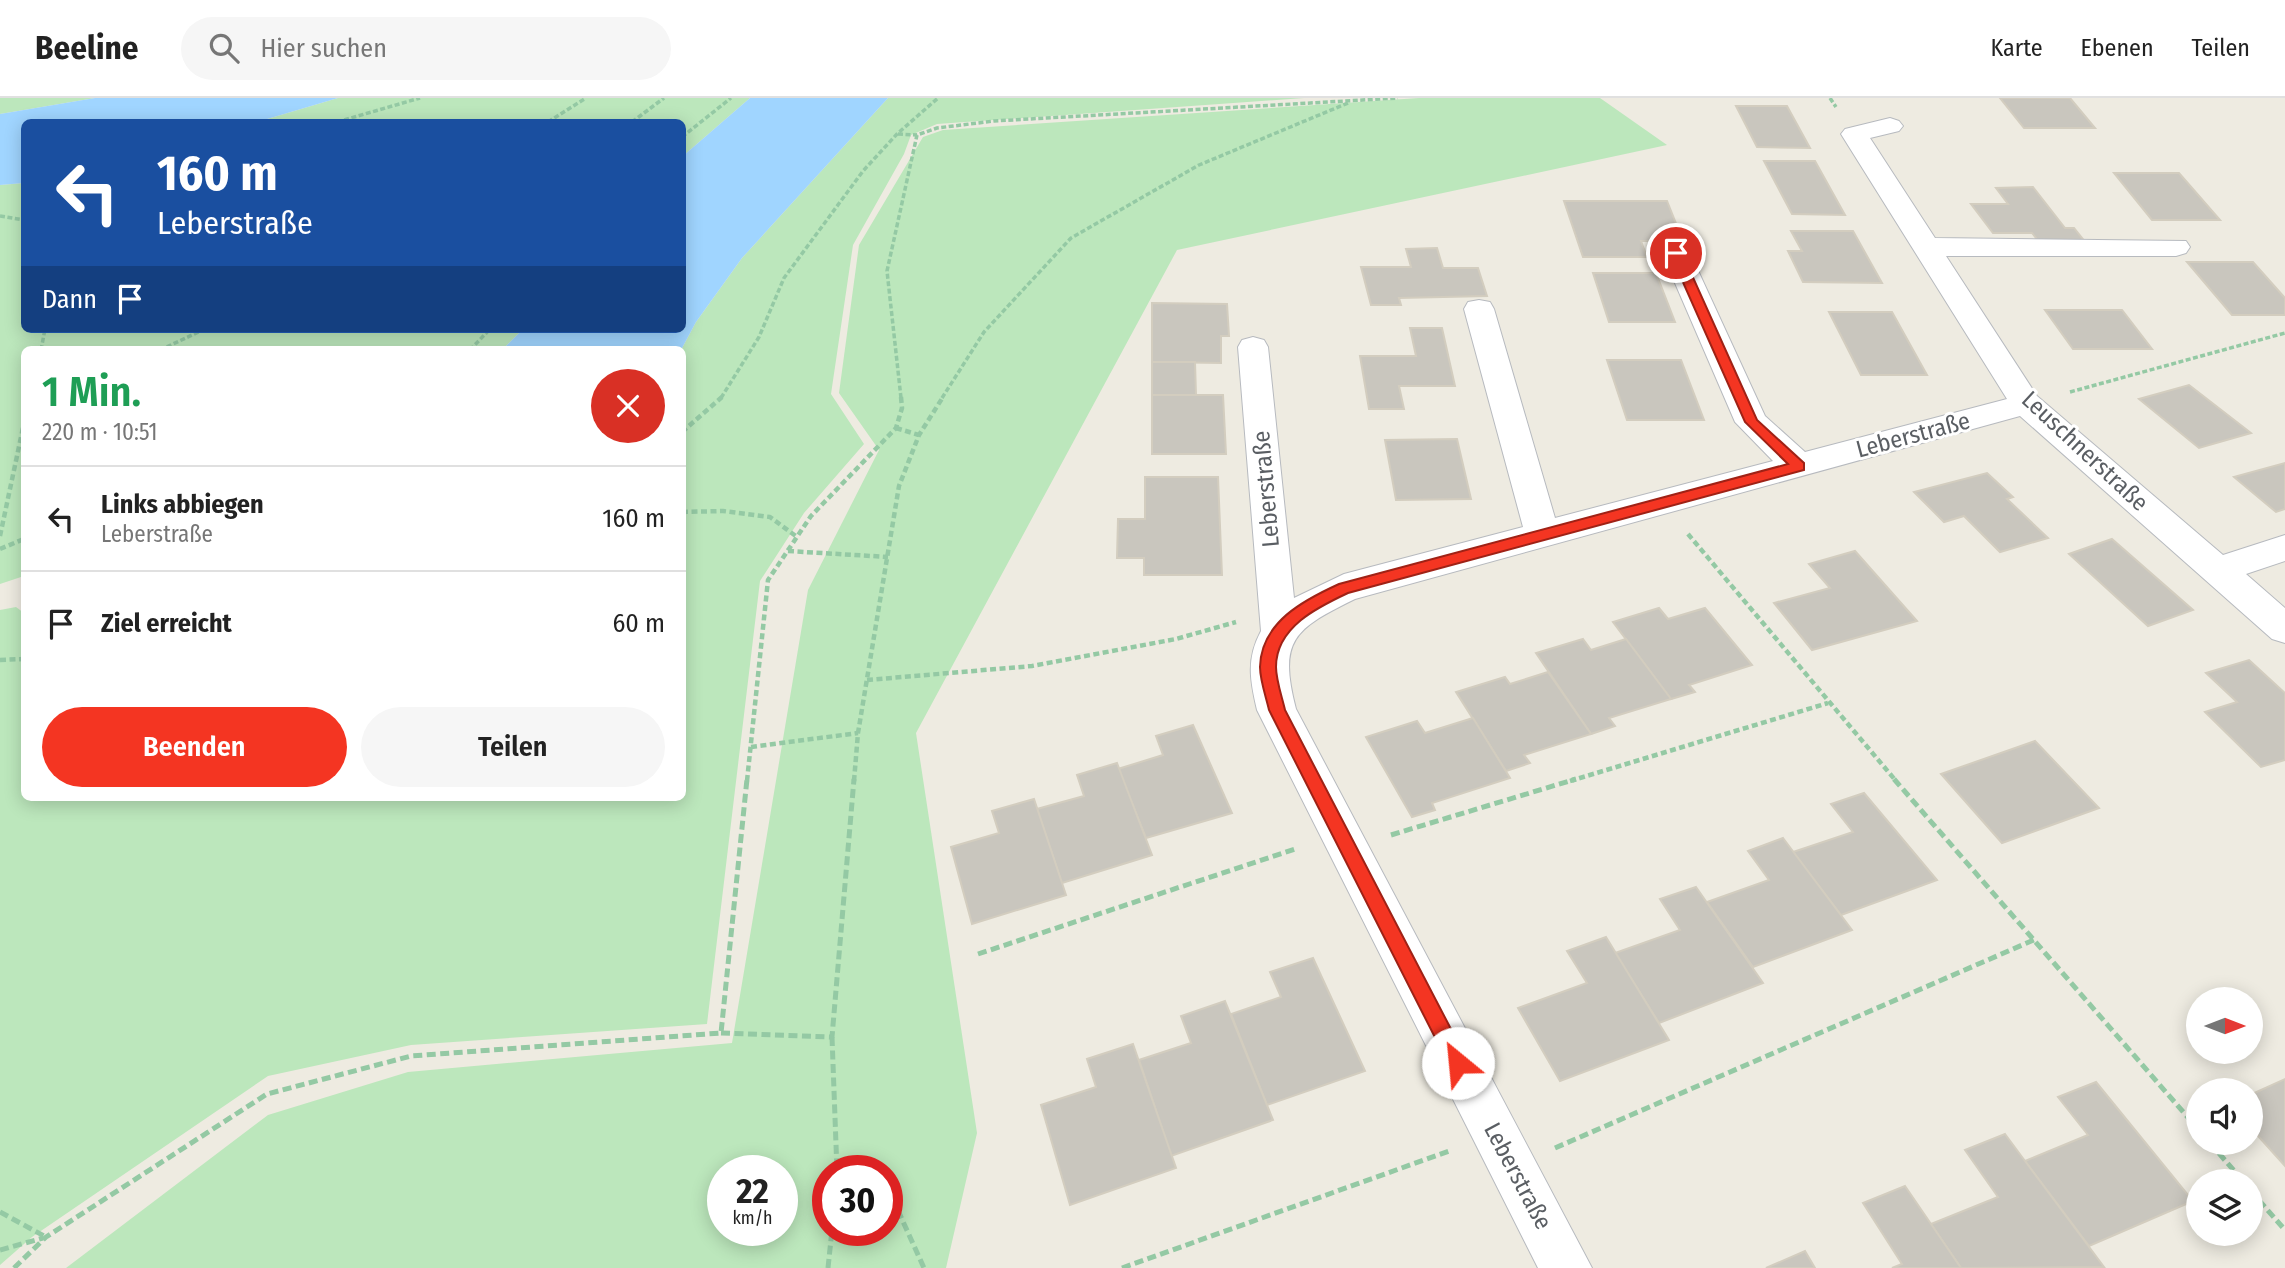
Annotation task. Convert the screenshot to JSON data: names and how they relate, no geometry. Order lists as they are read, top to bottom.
{
  "streets": {
    "street": ["Leberstraße", "Leuschnerstraße"]
  },
  "crossings": [
    ["Leberstraße", "Leuschnerstraße"]
  ],
  "north": "right",
  "page": {
    "header": "Beeline",
    "search": "Hier suchen",
    "nav": ["Karte", "Ebenen", "Teilen"],
    "turn": ["160 m", "Leberstraße"],
    "then": "Dann",
    "heading": ["1 Min.", "220 m · 10:51"],
    "list": [
      {
        "name": "Links abbiegen",
        "note": "Leberstraße",
        "value": "160 m"
      },
      {
        "name": "Ziel erreicht",
        "value": "60 m"
      }
    ],
    "buttons": ["Beenden", "Teilen"],
    "speed": "22 km/h",
    "limit": "30"
  }
}
